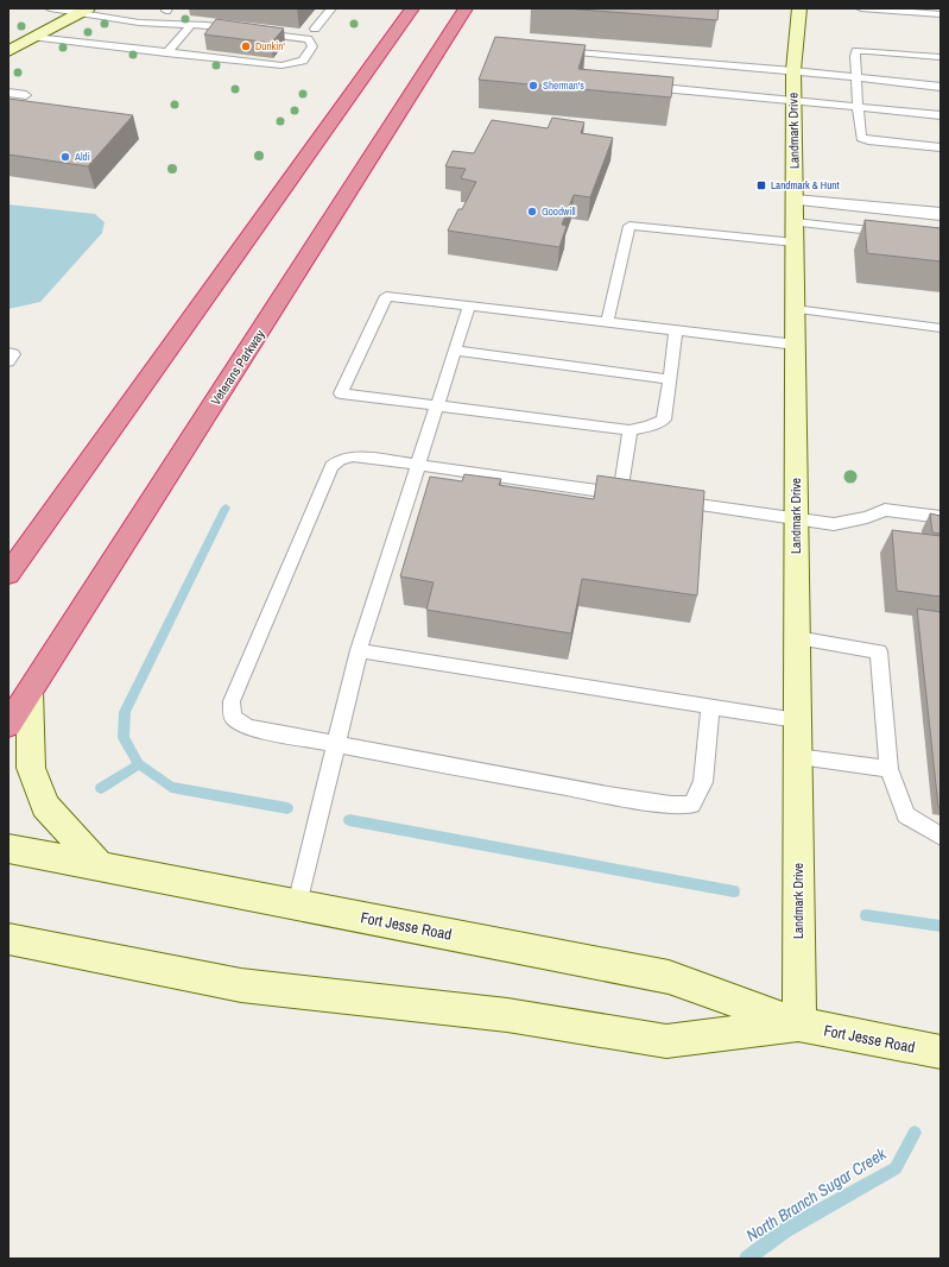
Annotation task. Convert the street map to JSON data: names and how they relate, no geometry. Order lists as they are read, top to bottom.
{
  "streets": {
    "highway": ["Veterans Parkway"],
    "street": ["Landmark Drive", "Fort Jesse Road"]
  },
  "crossings": [
    ["Landmark Drive", "Fort Jesse Road"]
  ],
  "water": ["North Branch Sugar Creek"],
  "places": {
    "other": [
      "Dunkin'",
      "Sherman's",
      "Aldi",
      "Goodwill"
    ],
    "transit": ["Landmark & Hunt"]
  }
}
